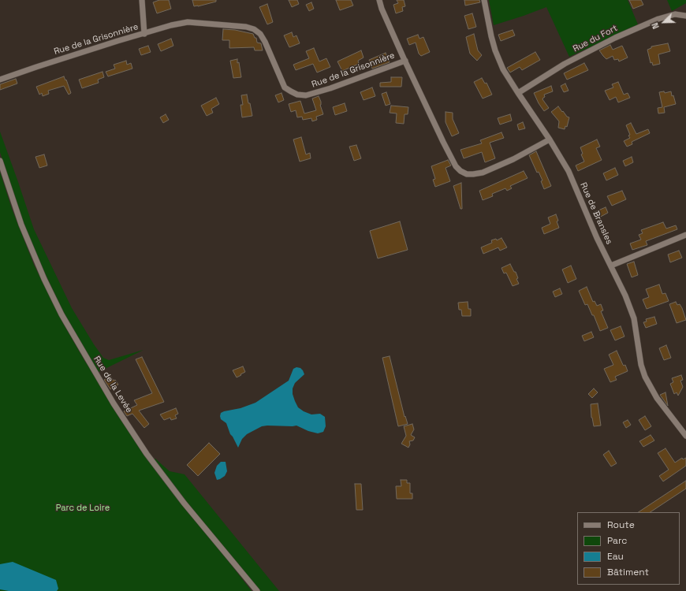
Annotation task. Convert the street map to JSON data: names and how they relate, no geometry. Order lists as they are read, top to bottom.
{
  "streets": {
    "street": [
      "Rue du Fort",
      "Rue de la Grisonnière",
      "Rue de Bransles",
      "Rue de la Levée"
    ]
  },
  "crossings": [
    ["Rue du Fort", "Rue de Bransles"],
    ["Rue de la Grisonnière", "Rue de Bransles"]
  ],
  "parks": ["Parc de Loire"],
  "legend": [
    "Route",
    "Parc",
    "Eau",
    "Bâtiment"
  ],
  "north": "bottom left"
}
